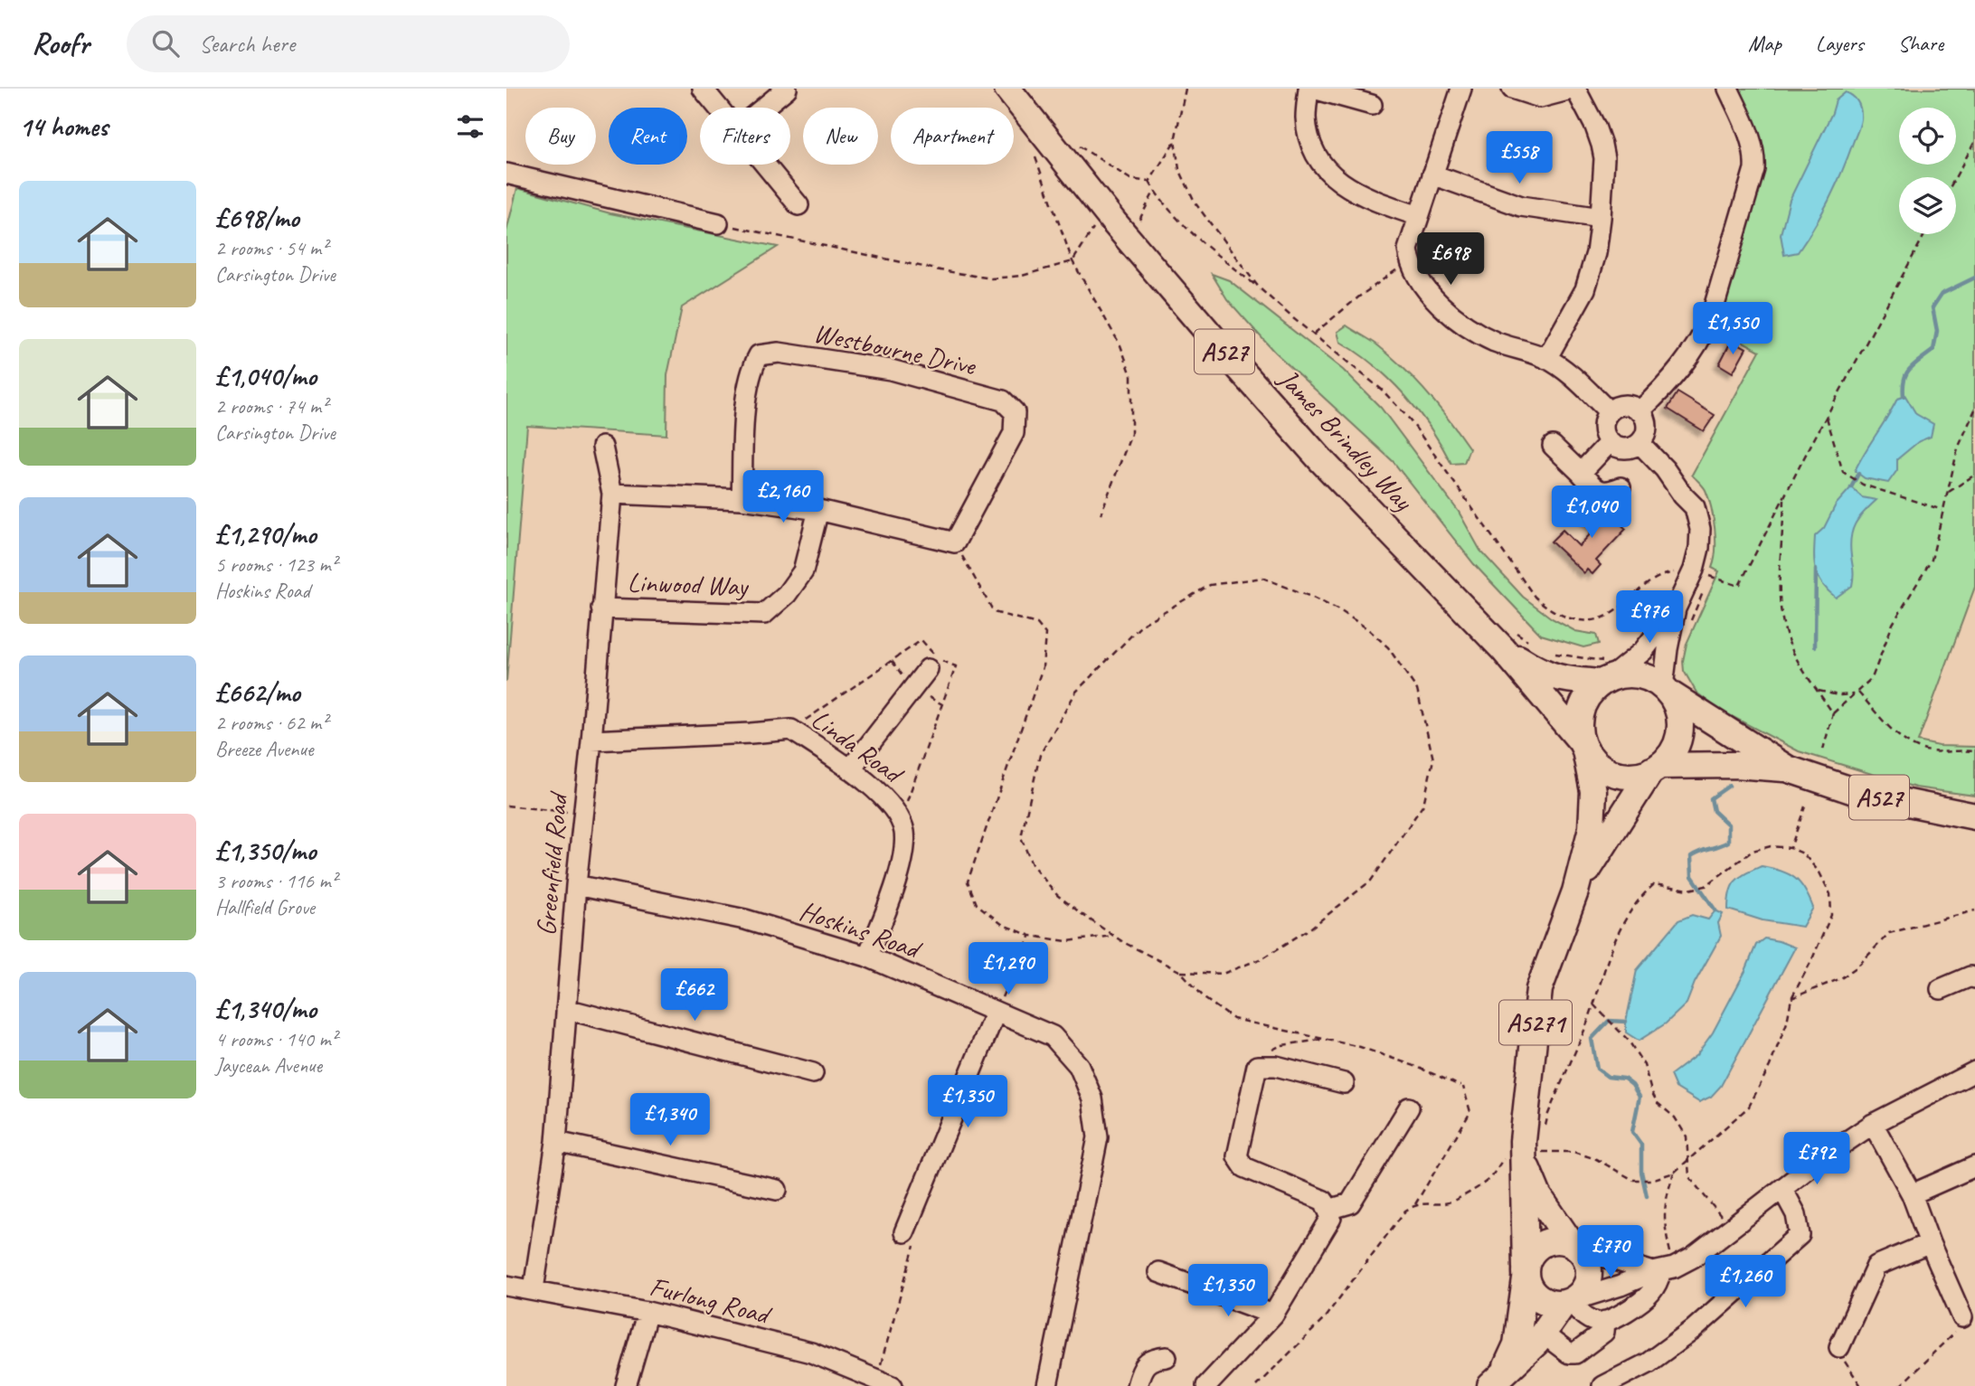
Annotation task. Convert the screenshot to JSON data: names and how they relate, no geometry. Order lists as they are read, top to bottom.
{
  "streets": {
    "main road": ["A527", "James Brindley Way", "A5271"],
    "street": [
      "Westbourne Drive",
      "Linwood Way",
      "Linda Road",
      "Greenfield Road",
      "Hoskins Road",
      "Furlong Road"
    ]
  },
  "crossings": [
    ["A527", "James Brindley Way"],
    ["A527", "A5271"],
    ["James Brindley Way", "A5271"],
    ["Linwood Way", "Greenfield Road"],
    ["Linda Road", "Greenfield Road"],
    ["Linda Road", "Hoskins Road"],
    ["Greenfield Road", "Hoskins Road"],
    ["Greenfield Road", "Furlong Road"]
  ],
  "page": {
    "header": "Roofr",
    "search": "Search here",
    "nav": ["Map", "Layers", "Share"],
    "heading": "14 homes",
    "chip": [
      "Buy",
      "Rent",
      "Filters",
      "New",
      "Apartment"
    ],
    "price": [
      "£558",
      "£698",
      "£1,550",
      "£2,160",
      "£1,040",
      "£976",
      "£1,290",
      "£662",
      "£1,350",
      "£1,340",
      "£792",
      "£770",
      "£1,260",
      "£1,350"
    ],
    "list": [
      {
        "name": "£698/mo",
        "note": "2 rooms · 54 m² · Carsington Drive"
      },
      {
        "name": "£1,040/mo",
        "note": "2 rooms · 74 m² · Carsington Drive"
      },
      {
        "name": "£1,290/mo",
        "note": "5 rooms · 123 m² · Hoskins Road"
      },
      {
        "name": "£662/mo",
        "note": "2 rooms · 62 m² · Breeze Avenue"
      },
      {
        "name": "£1,350/mo",
        "note": "3 rooms · 116 m² · Hallfield Grove"
      },
      {
        "name": "£1,340/mo",
        "note": "4 rooms · 140 m² · Jaycean Avenue"
      }
    ]
  }
}
